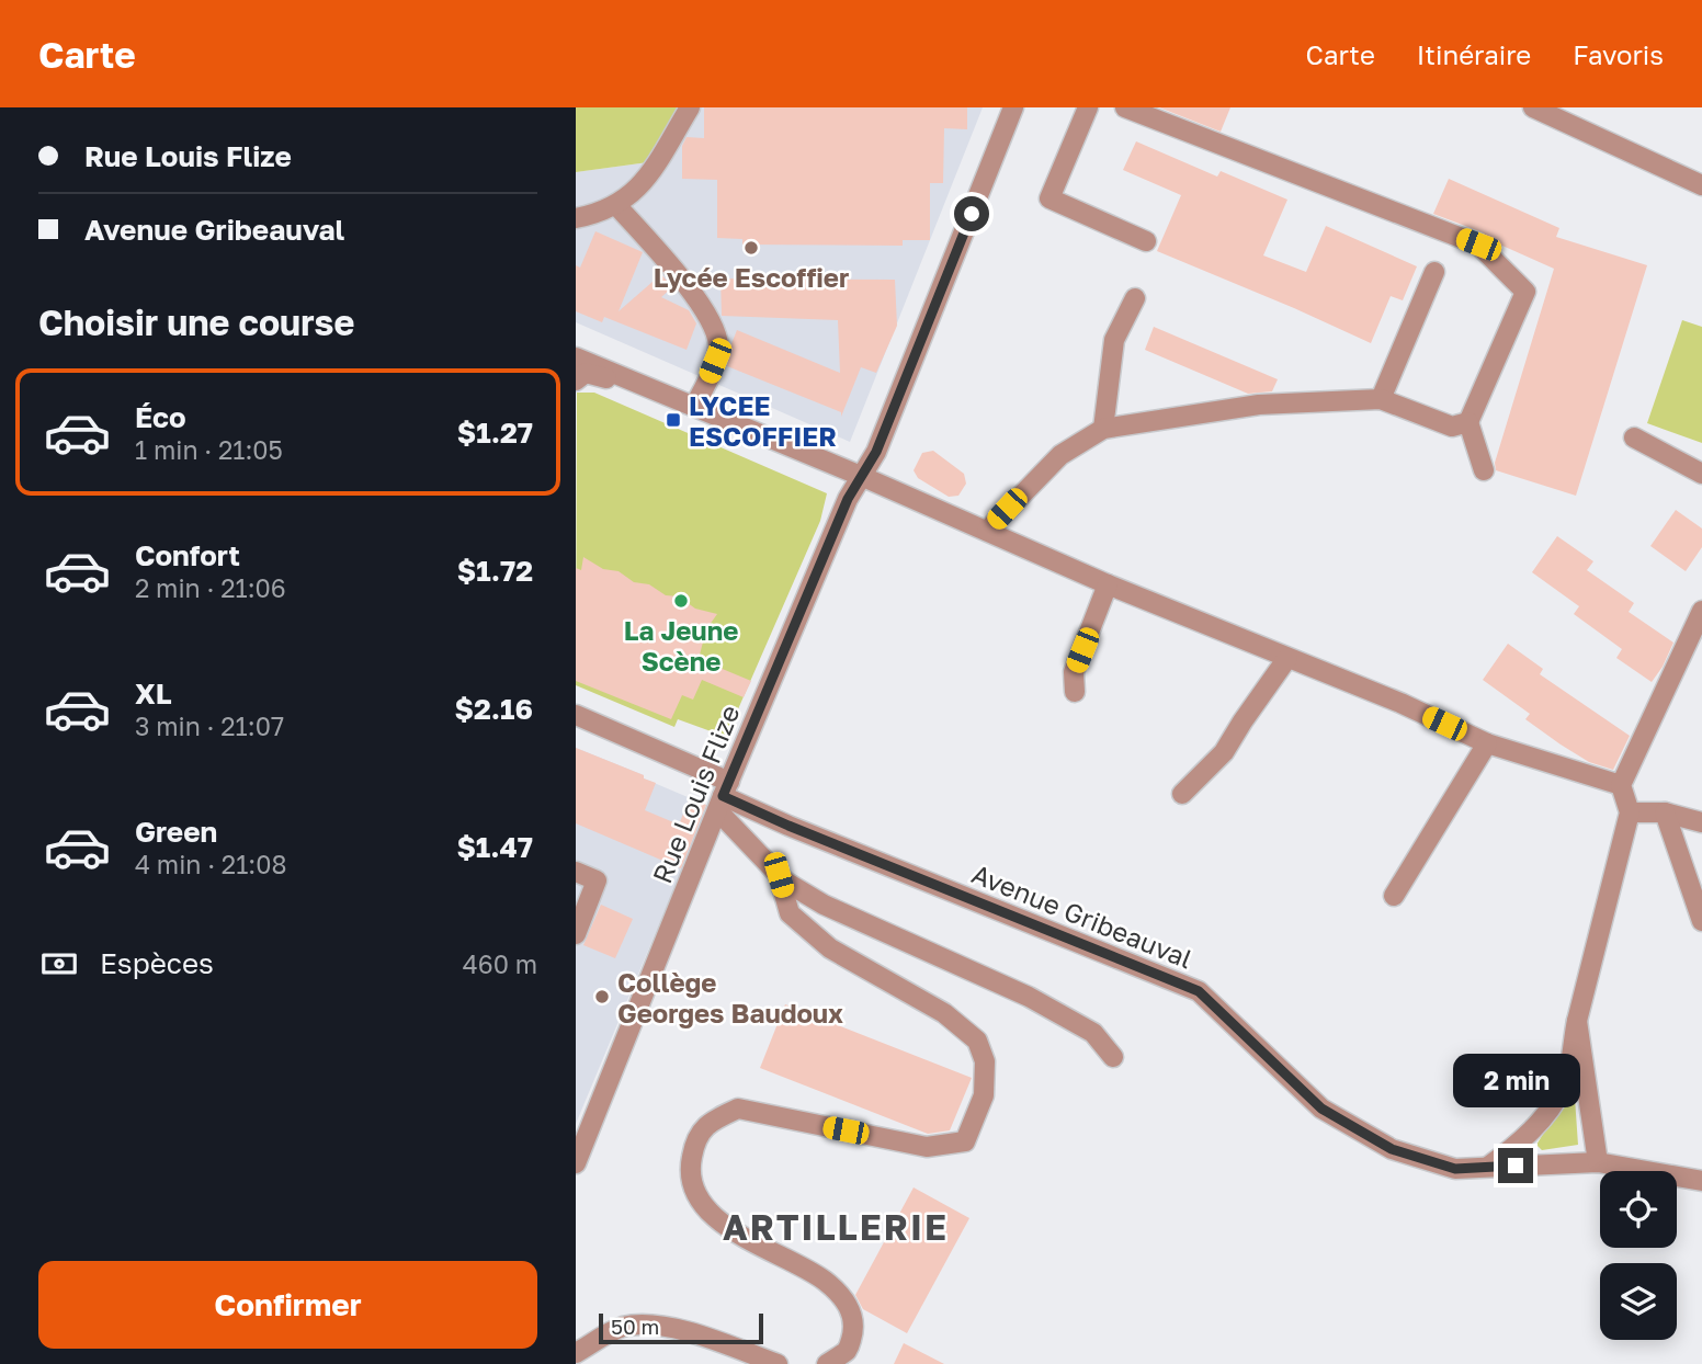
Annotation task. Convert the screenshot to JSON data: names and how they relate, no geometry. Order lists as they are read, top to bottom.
{
  "streets": {
    "street": ["Rue Louis Flize", "Avenue Gribeauval"]
  },
  "crossings": [
    ["Rue Louis Flize", "Avenue Gribeauval"]
  ],
  "districts": ["ARTILLERIE"],
  "places": {
    "other": ["Lycée Escoffier", "La Jeune Scène", "Collège Georges Baudoux"],
    "transit": ["LYCEE ESCOFFIER"]
  },
  "scale_bar": "50 m",
  "page": {
    "header": "Carte",
    "nav": ["Carte", "Itinéraire", "Favoris"],
    "banner": ["Rue Louis Flize", "Avenue Gribeauval"],
    "heading": "Choisir une course",
    "list": [
      {
        "name": "Éco",
        "note": "1 min · 21:05",
        "value": "$1.27"
      },
      {
        "name": "Confort",
        "note": "2 min · 21:06",
        "value": "$1.72"
      },
      {
        "name": "XL",
        "note": "3 min · 21:07",
        "value": "$2.16"
      },
      {
        "name": "Green",
        "note": "4 min · 21:08",
        "value": "$1.47"
      }
    ],
    "pay": ["Espèces", "460 m"],
    "bubble": "2 min",
    "buttons": "Confirmer",
    "scale": "50 m"
  }
}
